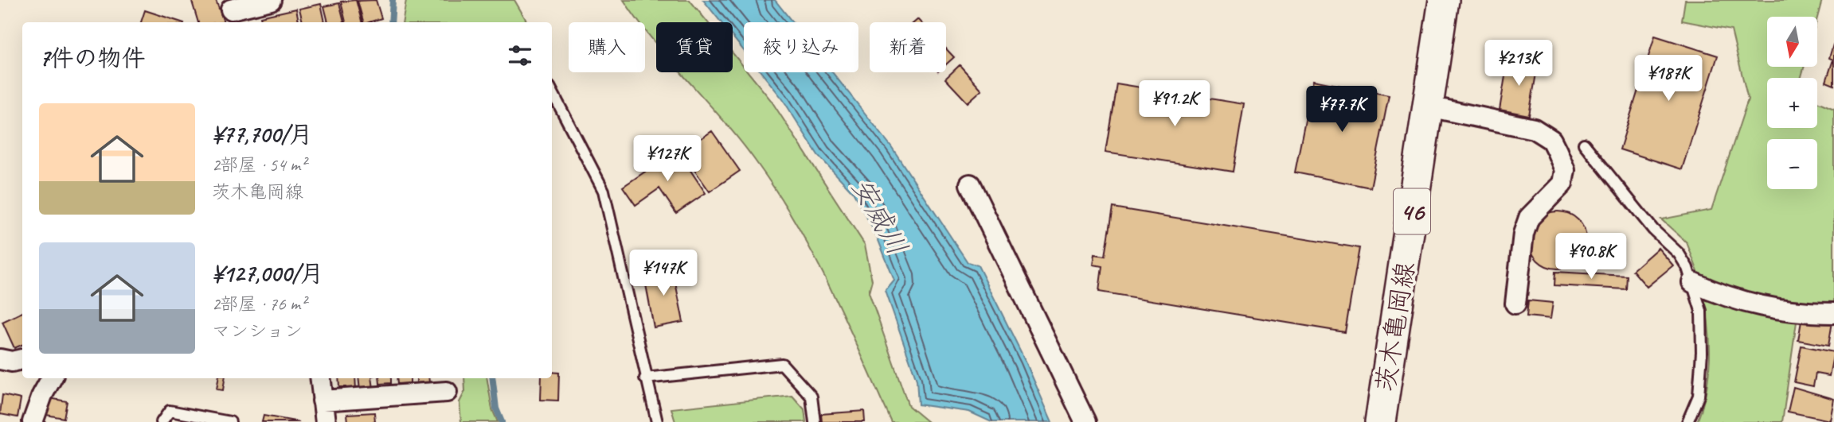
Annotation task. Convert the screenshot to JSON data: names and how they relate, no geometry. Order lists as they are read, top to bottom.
{
  "streets": {
    "main road": ["46", "茨木亀岡線"]
  },
  "water": ["安威川"],
  "north": "bottom",
  "page": {
    "map_buttons": ["+", "−"],
    "chip": [
      "購入",
      "賃貸",
      "絞り込み",
      "新着"
    ],
    "heading": "7件の物件",
    "price": [
      "¥213K",
      "¥187K",
      "¥91.2K",
      "¥77.7K",
      "¥127K",
      "¥90.8K",
      "¥147K"
    ],
    "list": [
      {
        "name": "¥77,700/月",
        "note": "2部屋 · 54 m² · 茨木亀岡線"
      },
      {
        "name": "¥127,000/月",
        "note": "2部屋 · 76 m² · マンション"
      }
    ]
  }
}
